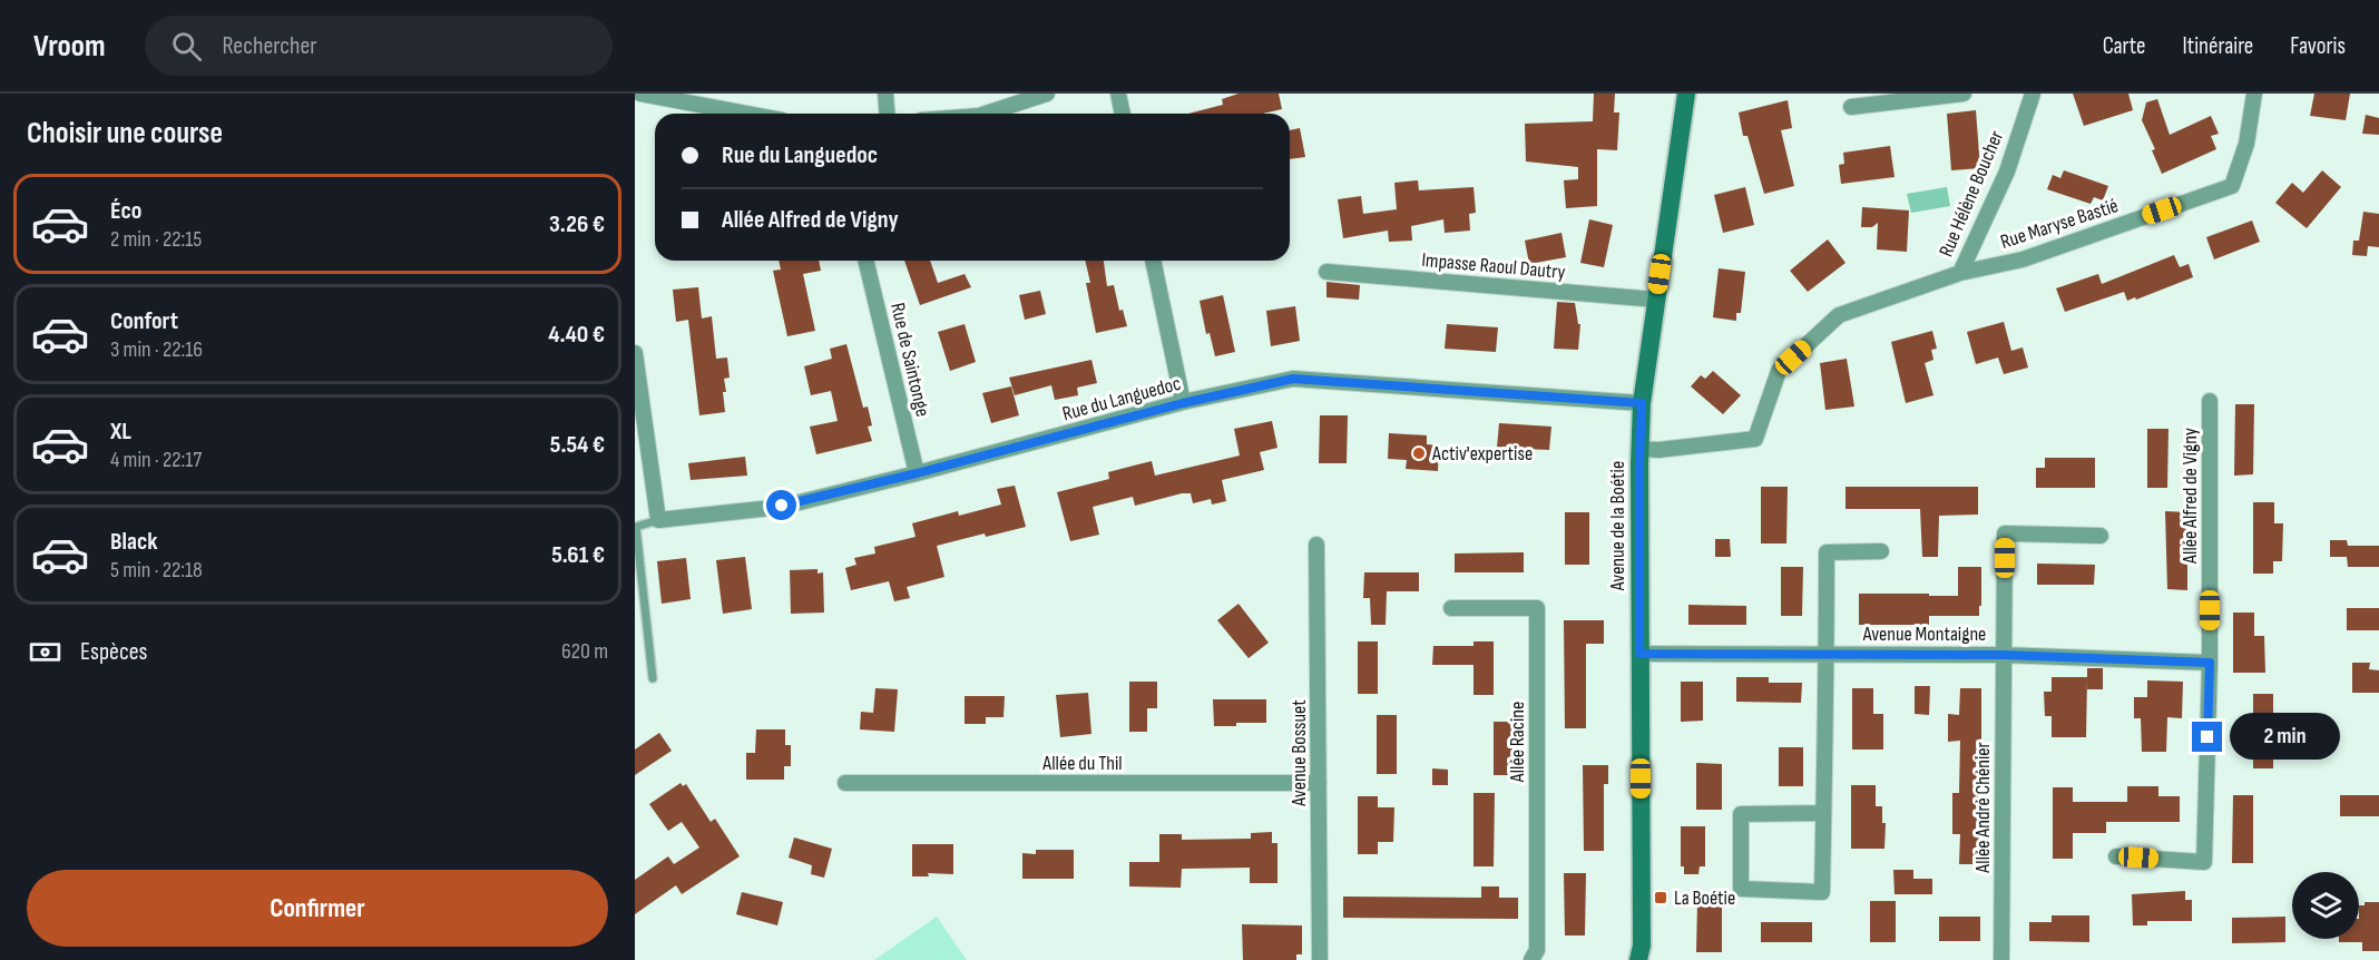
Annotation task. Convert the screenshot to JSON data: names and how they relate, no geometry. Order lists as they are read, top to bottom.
{
  "streets": {
    "main road": ["Avenue de la Boétie"],
    "street": [
      "Rue Hélène Boucher",
      "Rue Maryse Bastié",
      "Impasse Raoul Dautry",
      "Rue de Saintonge",
      "Rue du Languedoc",
      "Allée Alfred de Vigny",
      "Avenue Montaigne",
      "Allée Racine",
      "Avenue Bossuet",
      "Allée du Thil",
      "Allée André Chénier"
    ]
  },
  "crossings": [
    ["Rue Hélène Boucher", "Rue Maryse Bastié"],
    ["Rue Hélène Boucher", "Avenue de la Boétie"],
    ["Impasse Raoul Dautry", "Avenue de la Boétie"],
    ["Rue de Saintonge", "Rue du Languedoc"],
    ["Rue du Languedoc", "Avenue de la Boétie"],
    ["Allée Alfred de Vigny", "Avenue Montaigne"],
    ["Avenue de la Boétie", "Avenue Montaigne"],
    ["Avenue Montaigne", "Allée André Chénier"],
    ["Avenue Bossuet", "Allée du Thil"]
  ],
  "places": {
    "other": ["Activ'expertise"],
    "transit": ["La Boétie"]
  },
  "page": {
    "header": "Vroom",
    "search": "Rechercher",
    "nav": ["Carte", "Itinéraire", "Favoris"],
    "heading": "Choisir une course",
    "banner": ["Rue du Languedoc", "Allée Alfred de Vigny"],
    "list": [
      {
        "name": "Éco",
        "note": "2 min · 22:15",
        "value": "3.26 €"
      },
      {
        "name": "Confort",
        "note": "3 min · 22:16",
        "value": "4.40 €"
      },
      {
        "name": "XL",
        "note": "4 min · 22:17",
        "value": "5.54 €"
      },
      {
        "name": "Black",
        "note": "5 min · 22:18",
        "value": "5.61 €"
      }
    ],
    "pay": ["Espèces", "620 m"],
    "bubble": "2 min",
    "buttons": "Confirmer"
  }
}
